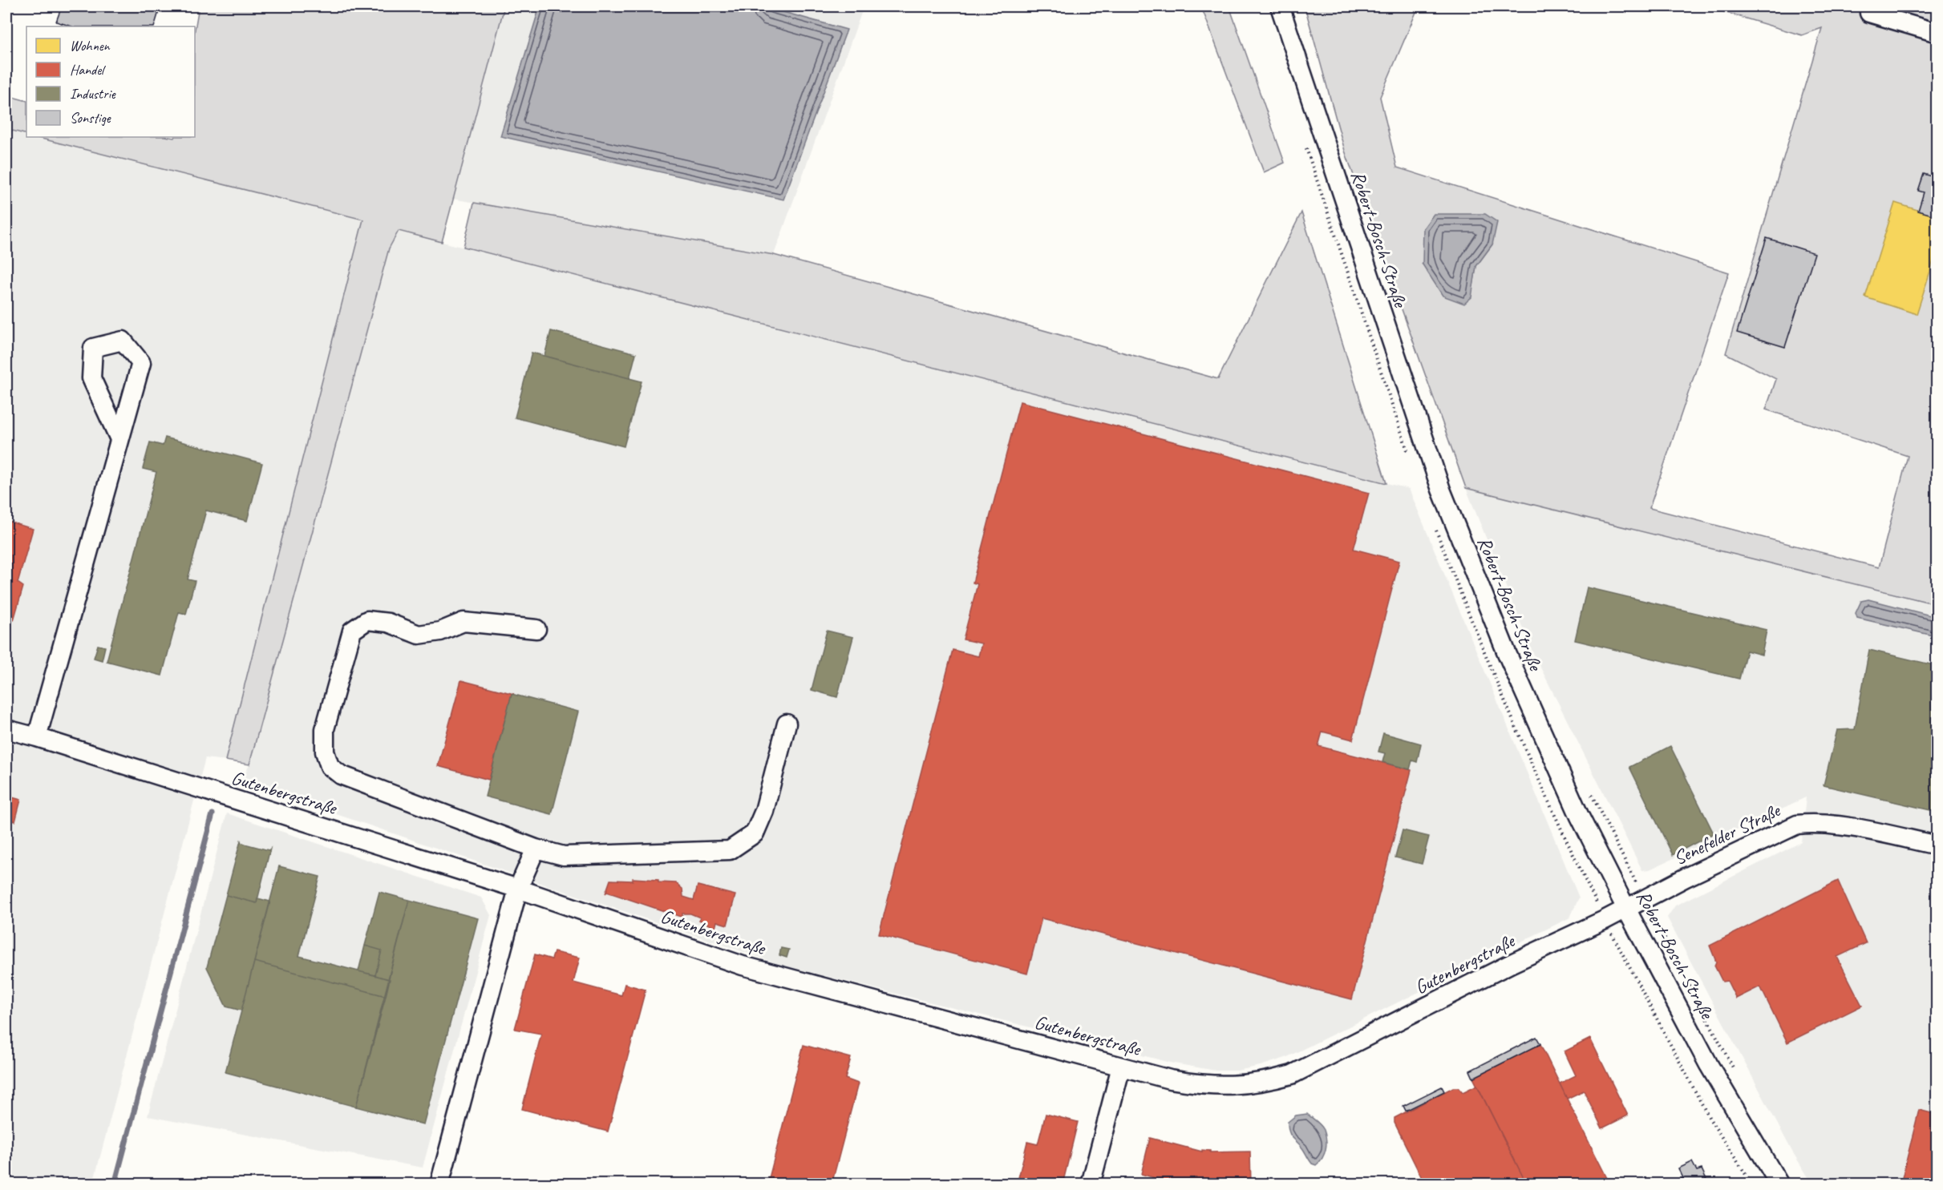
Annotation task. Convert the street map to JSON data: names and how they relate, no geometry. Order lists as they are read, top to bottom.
{
  "streets": {
    "street": ["Robert-Bosch-Straße", "Gutenbergstraße", "Senefelder Straße"]
  },
  "crossings": [
    ["Robert-Bosch-Straße", "Gutenbergstraße"],
    ["Robert-Bosch-Straße", "Senefelder Straße"],
    ["Gutenbergstraße", "Senefelder Straße"]
  ],
  "legend": [
    "Wohnen",
    "Handel",
    "Industrie",
    "Sonstige"
  ]
}
